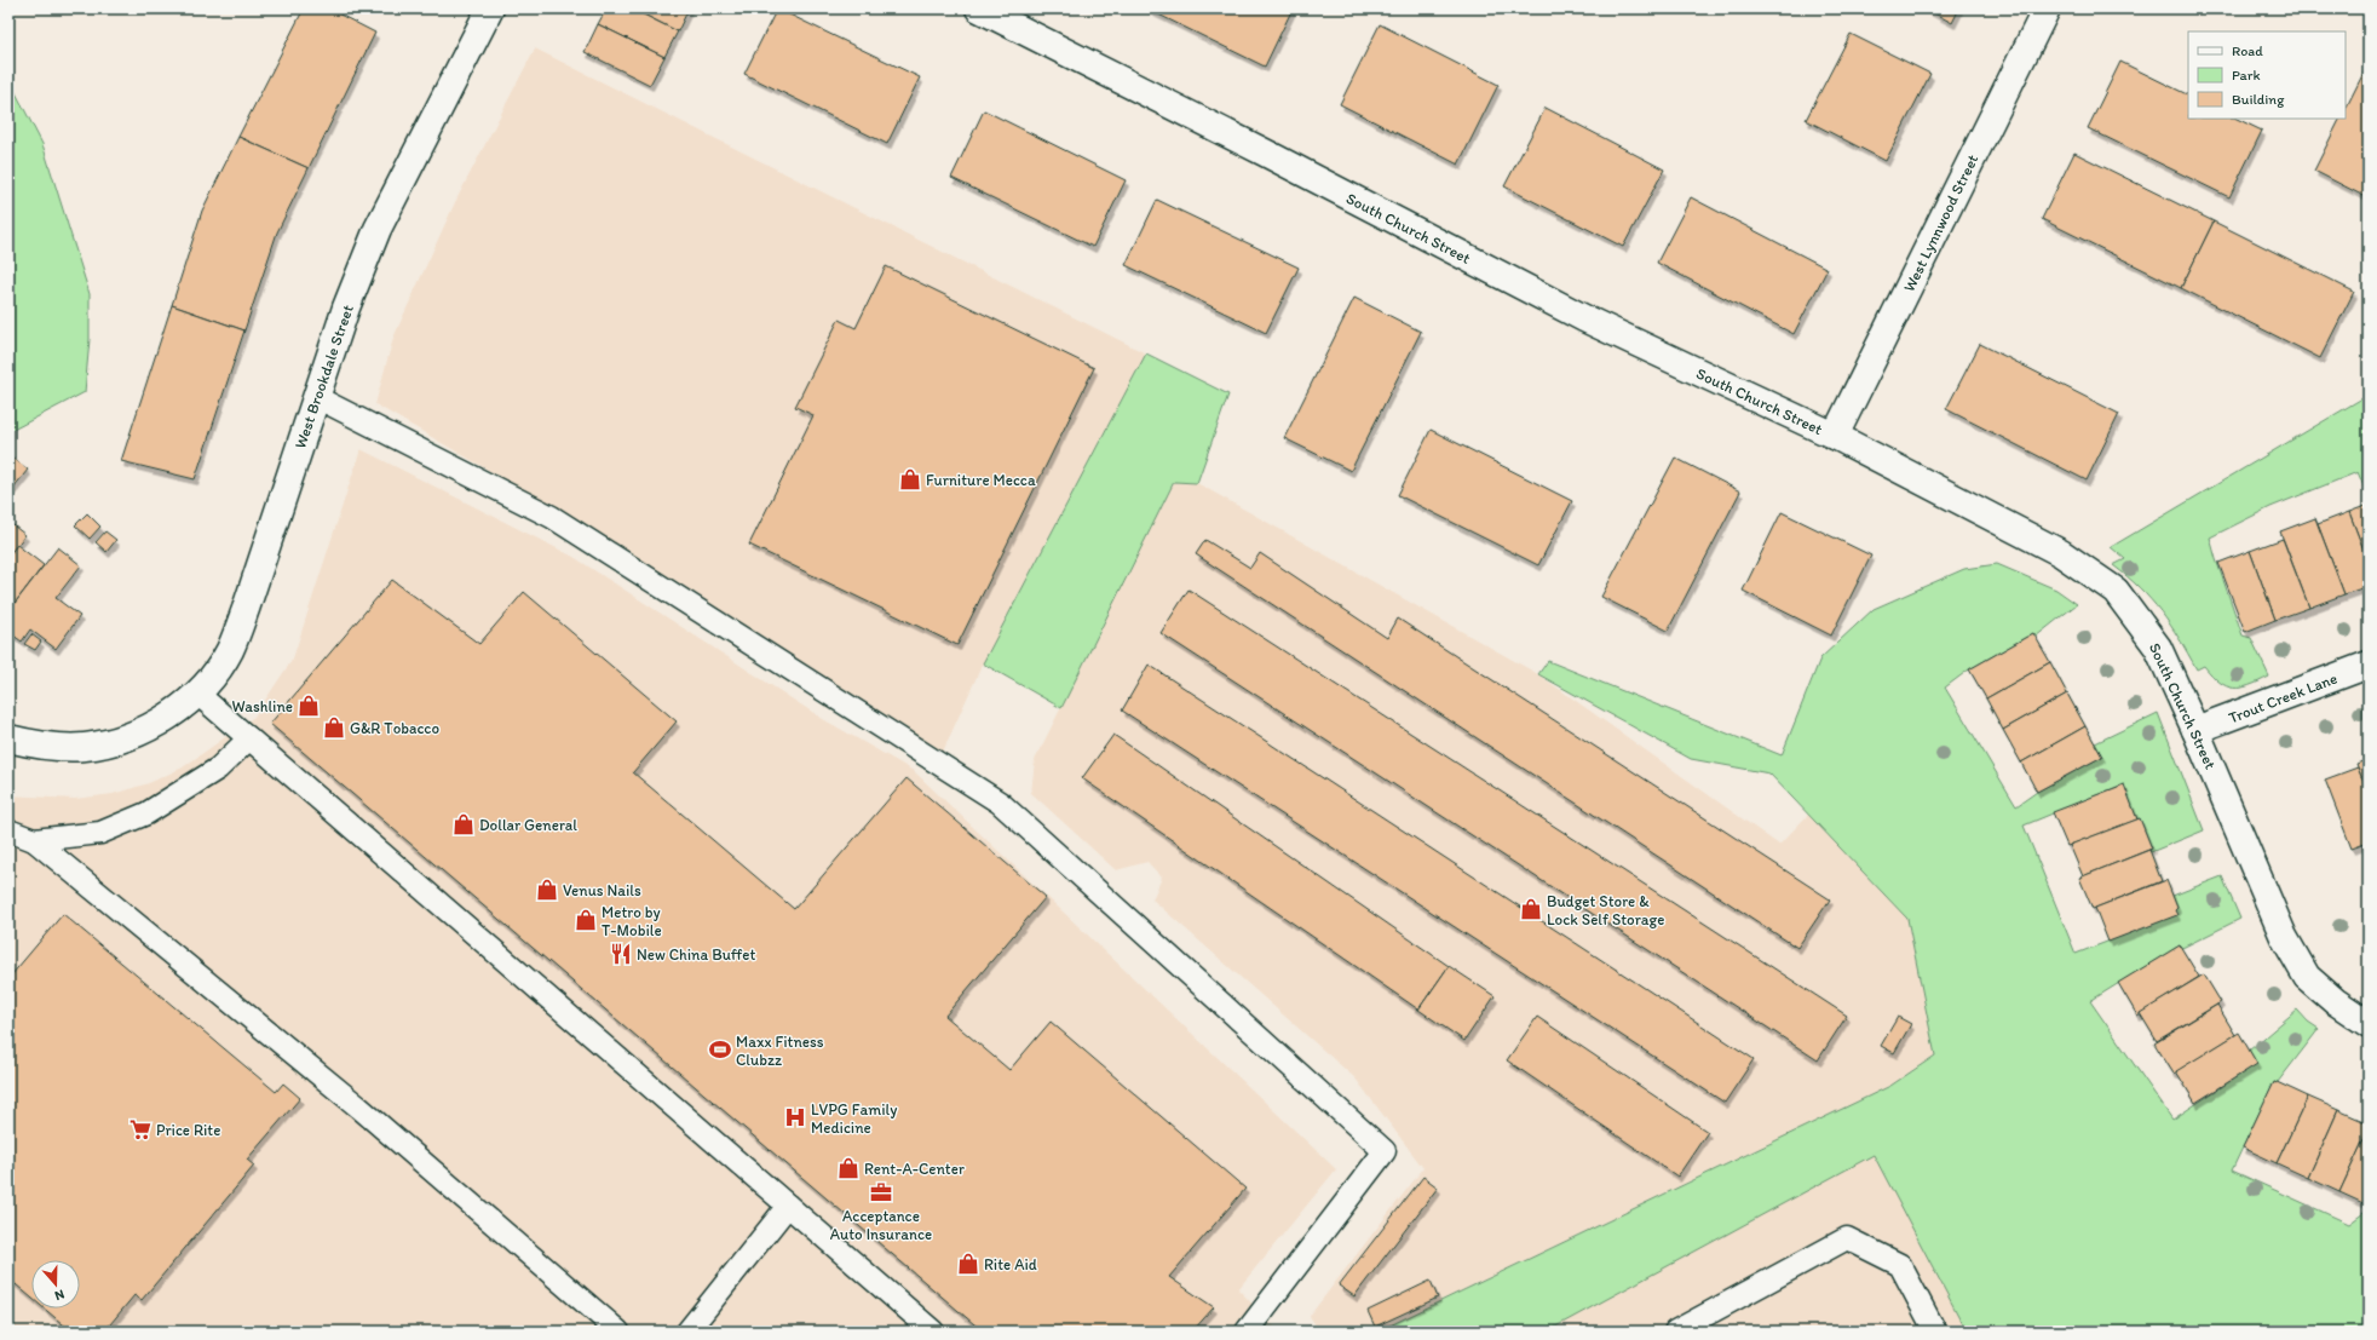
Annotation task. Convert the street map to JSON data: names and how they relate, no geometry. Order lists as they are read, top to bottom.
{
  "streets": {
    "street": [
      "West Lynnwood Street",
      "South Church Street",
      "West Brookdale Street",
      "Trout Creek Lane"
    ]
  },
  "crossings": [
    ["West Lynnwood Street", "South Church Street"],
    ["South Church Street", "Trout Creek Lane"]
  ],
  "places": {
    "shop": [
      "Furniture Mecca",
      "Washline",
      "G&R Tobacco",
      "Dollar General",
      "Venus Nails",
      "Budget Store & Lock Self Storage",
      "Metro by T-Mobile",
      "Rent-A-Center",
      "Rite Aid"
    ],
    "restaurant": ["New China Buffet"],
    "sports": ["Maxx Fitness Clubzz"],
    "hospital": ["LVPG Family Medicine"],
    "supermarket": ["Price Rite"],
    "office": ["Acceptance Auto Insurance"]
  },
  "legend": ["Road", "Park", "Building"],
  "north": "bottom"
}
